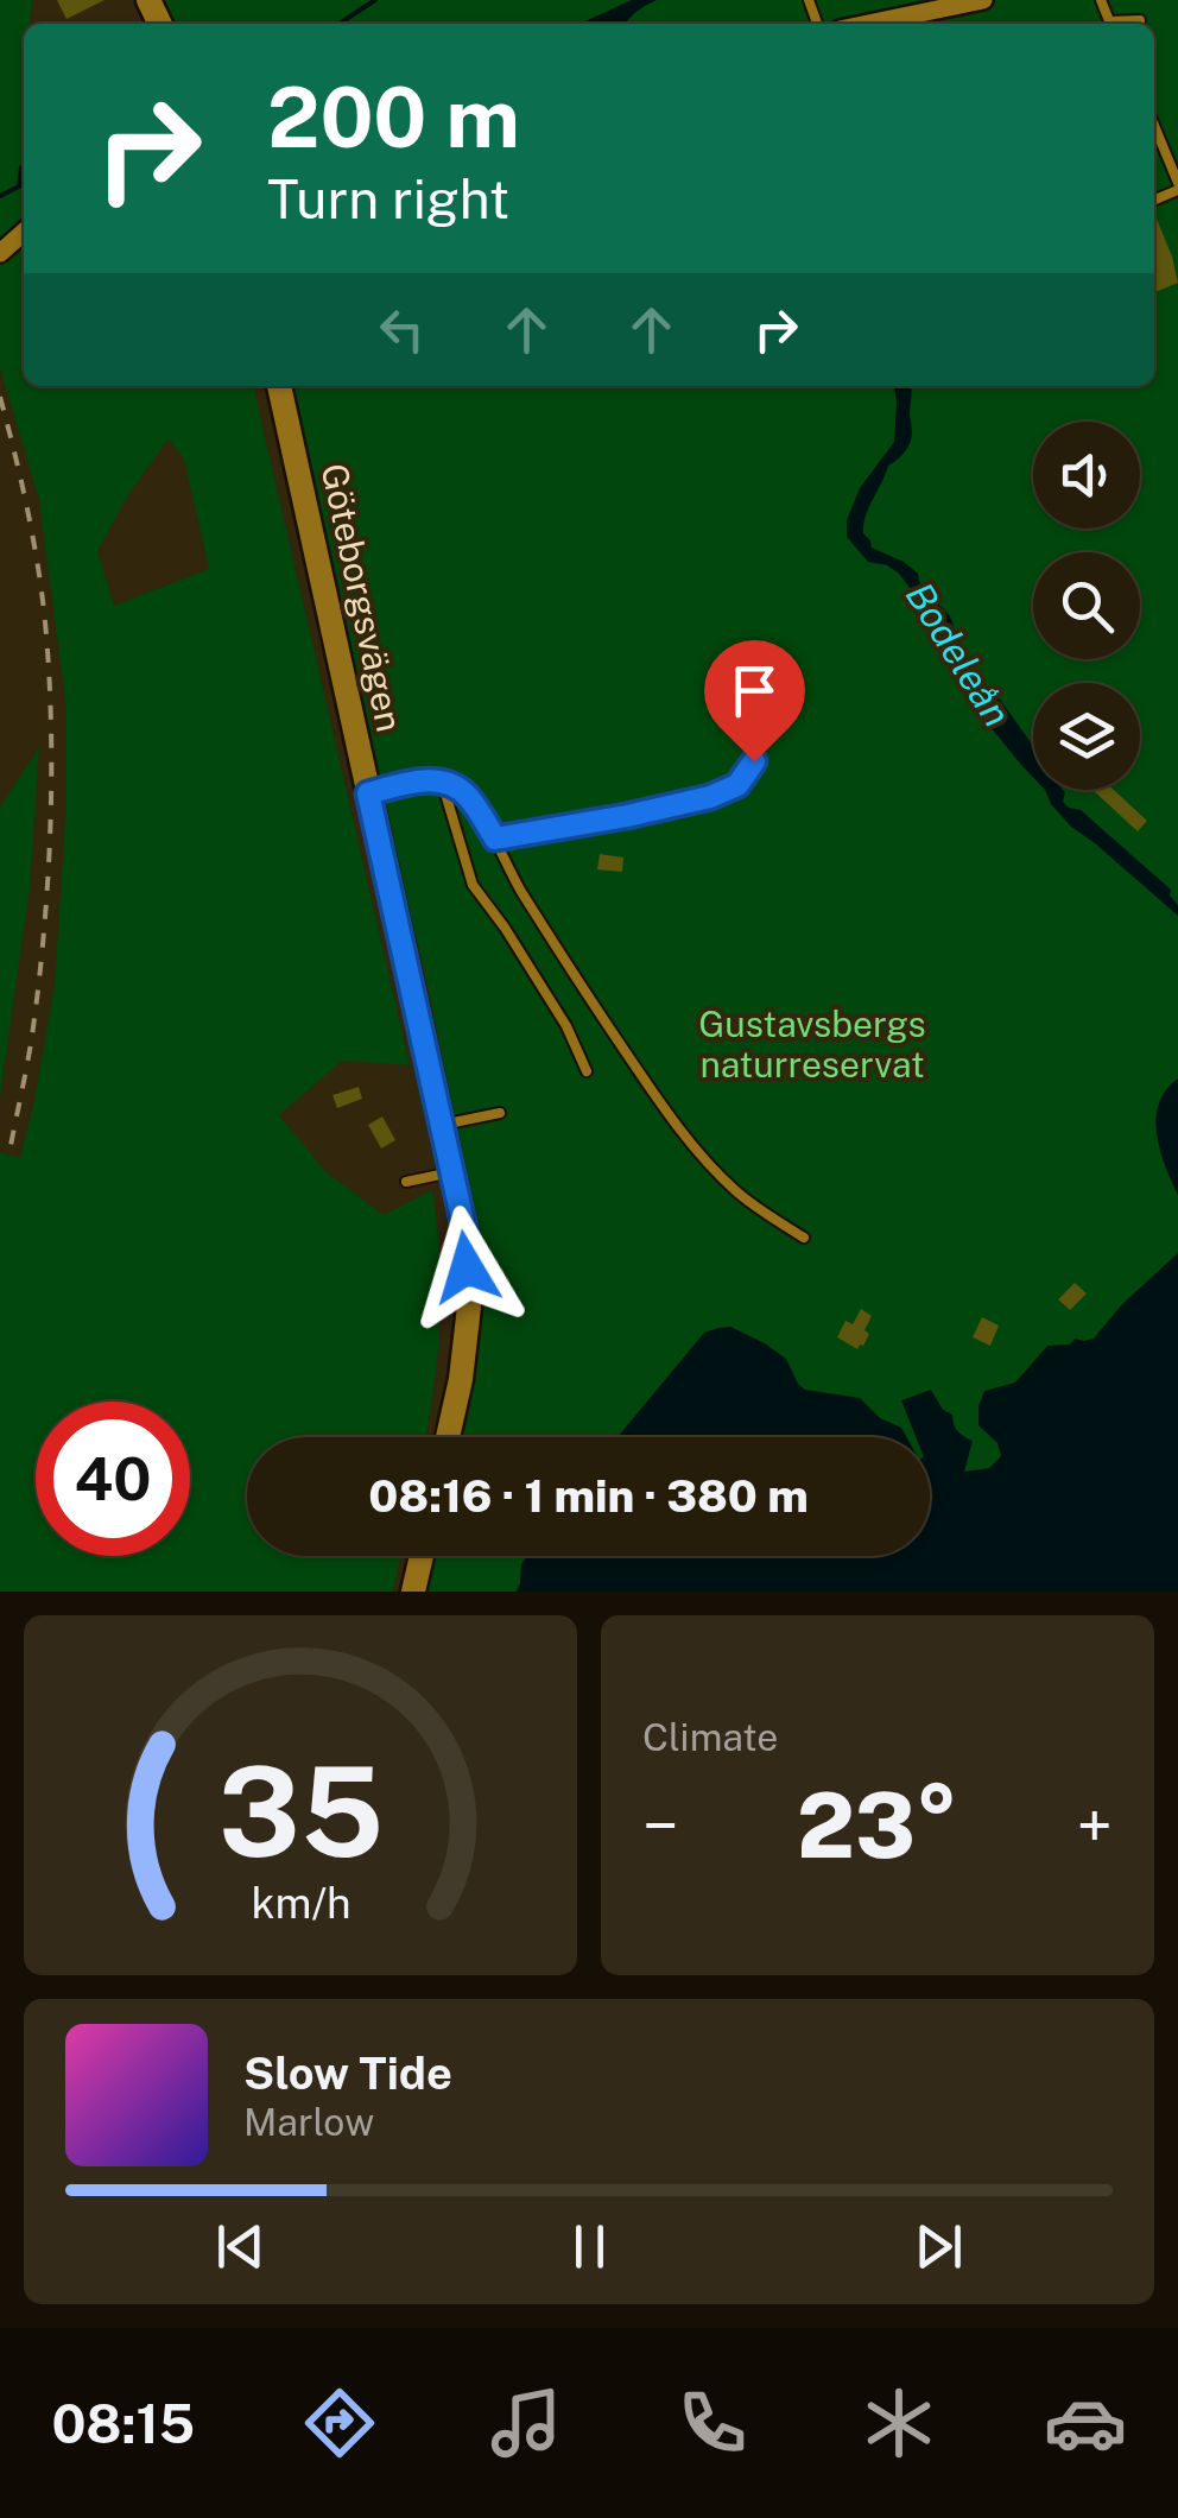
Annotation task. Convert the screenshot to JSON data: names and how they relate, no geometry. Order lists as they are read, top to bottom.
{
  "streets": {
    "street": ["Göteborgsvägen"]
  },
  "water": ["Bodeleån"],
  "parks": ["Gustavsbergs naturreservat"],
  "page": {
    "turn": ["200 m", "Turn right"],
    "limit": "40",
    "trip": "08:16 · 1 min · 380 m",
    "tile": "Climate",
    "heat": ["−", "23°", "+"],
    "song": ["Slow Tide", "Marlow"],
    "tabs": "08:15",
    "gauge": ["35", "km/h"]
  }
}
